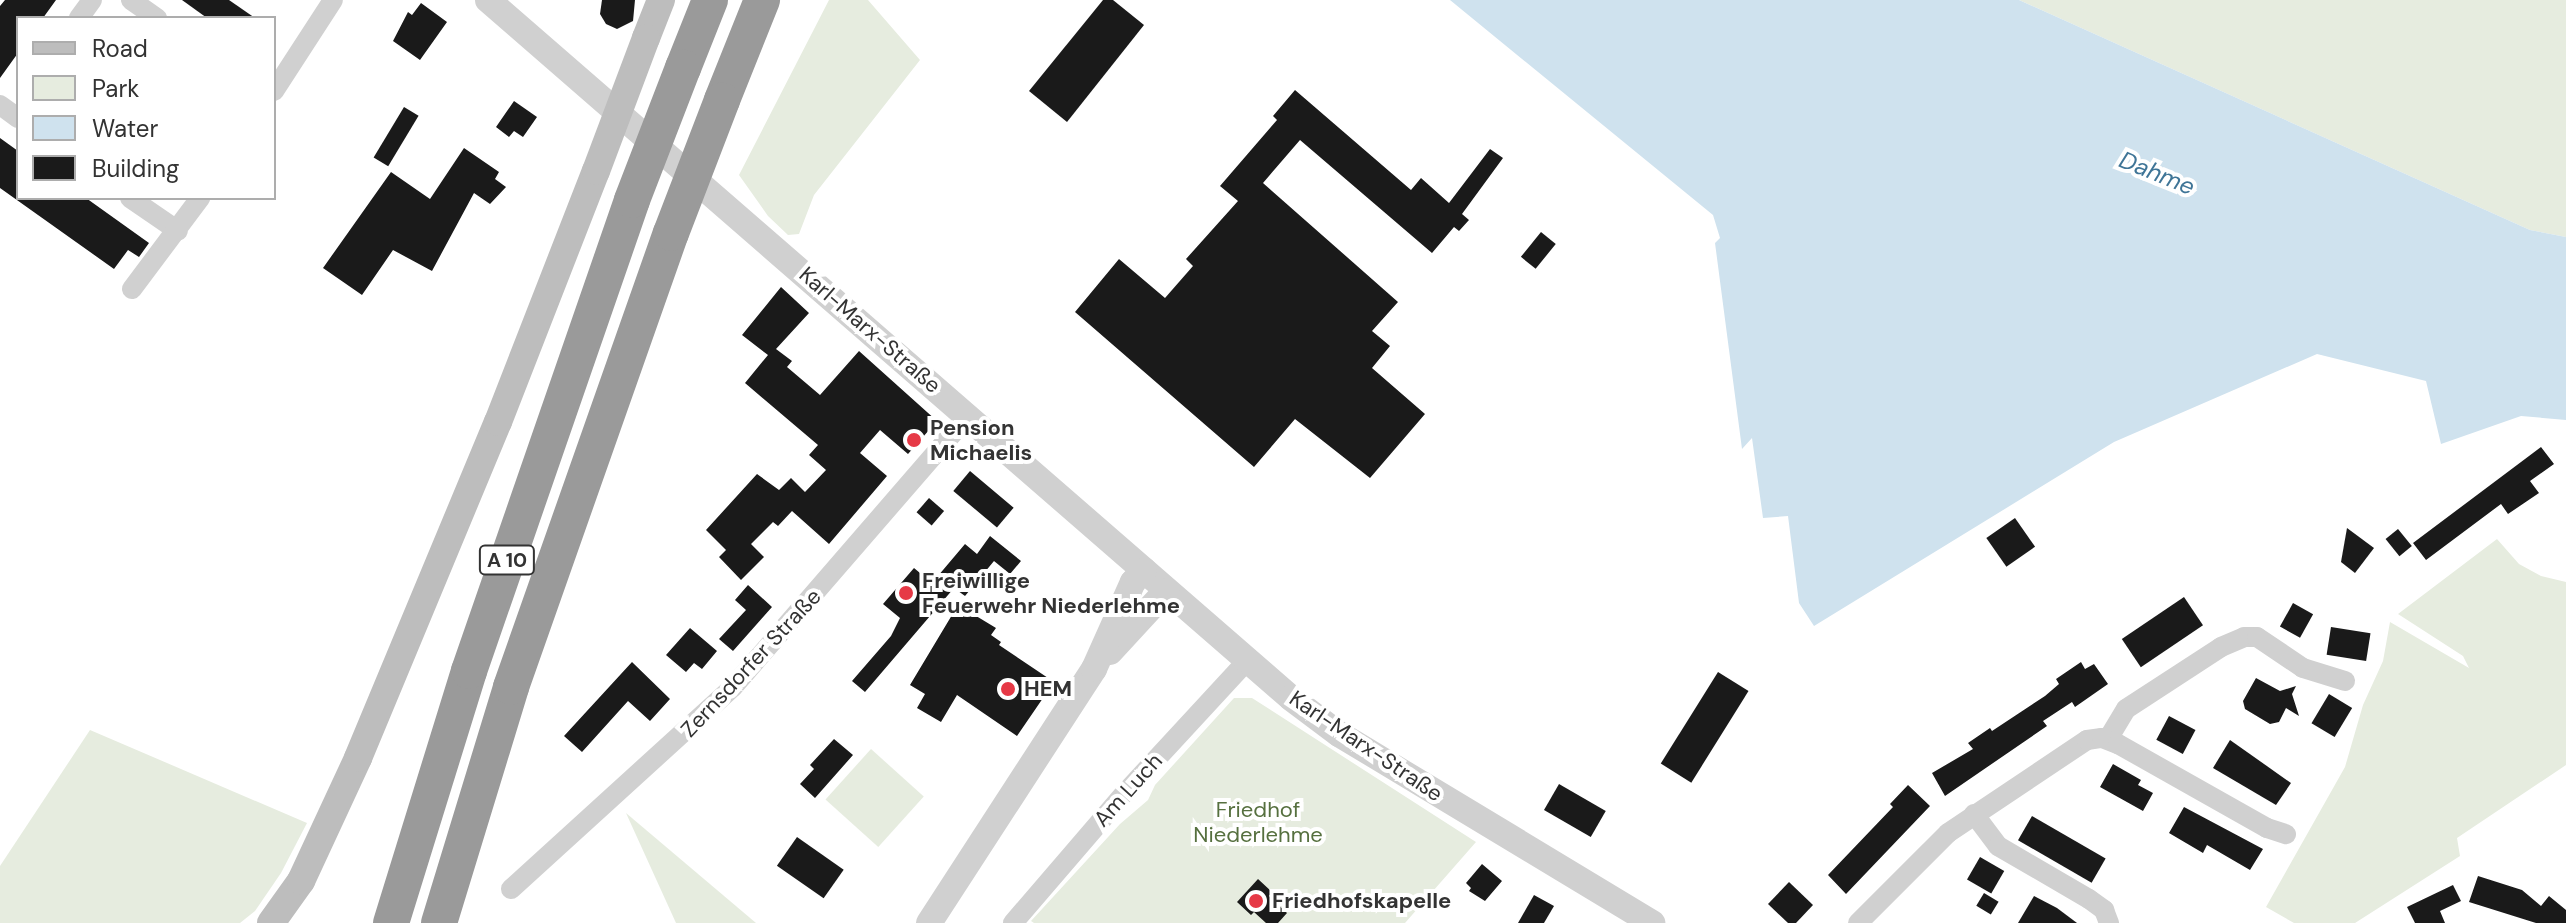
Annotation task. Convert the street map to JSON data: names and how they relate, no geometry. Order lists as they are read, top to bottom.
{
  "streets": {
    "highway": ["A 10"],
    "street": ["Karl-Marx-Straße", "Zernsdorfer Straße", "Am Luch"]
  },
  "crossings": [
    ["Karl-Marx-Straße", "Zernsdorfer Straße"],
    ["Karl-Marx-Straße", "Am Luch"]
  ],
  "water": ["Dahme"],
  "parks": ["Friedhof Niederlehme"],
  "places": [
    "Pension Michaelis",
    "Freiwillige Feuerwehr Niederlehme",
    "HEM",
    "Friedhofskapelle"
  ],
  "legend": [
    "Road",
    "Park",
    "Water",
    "Building"
  ]
}
